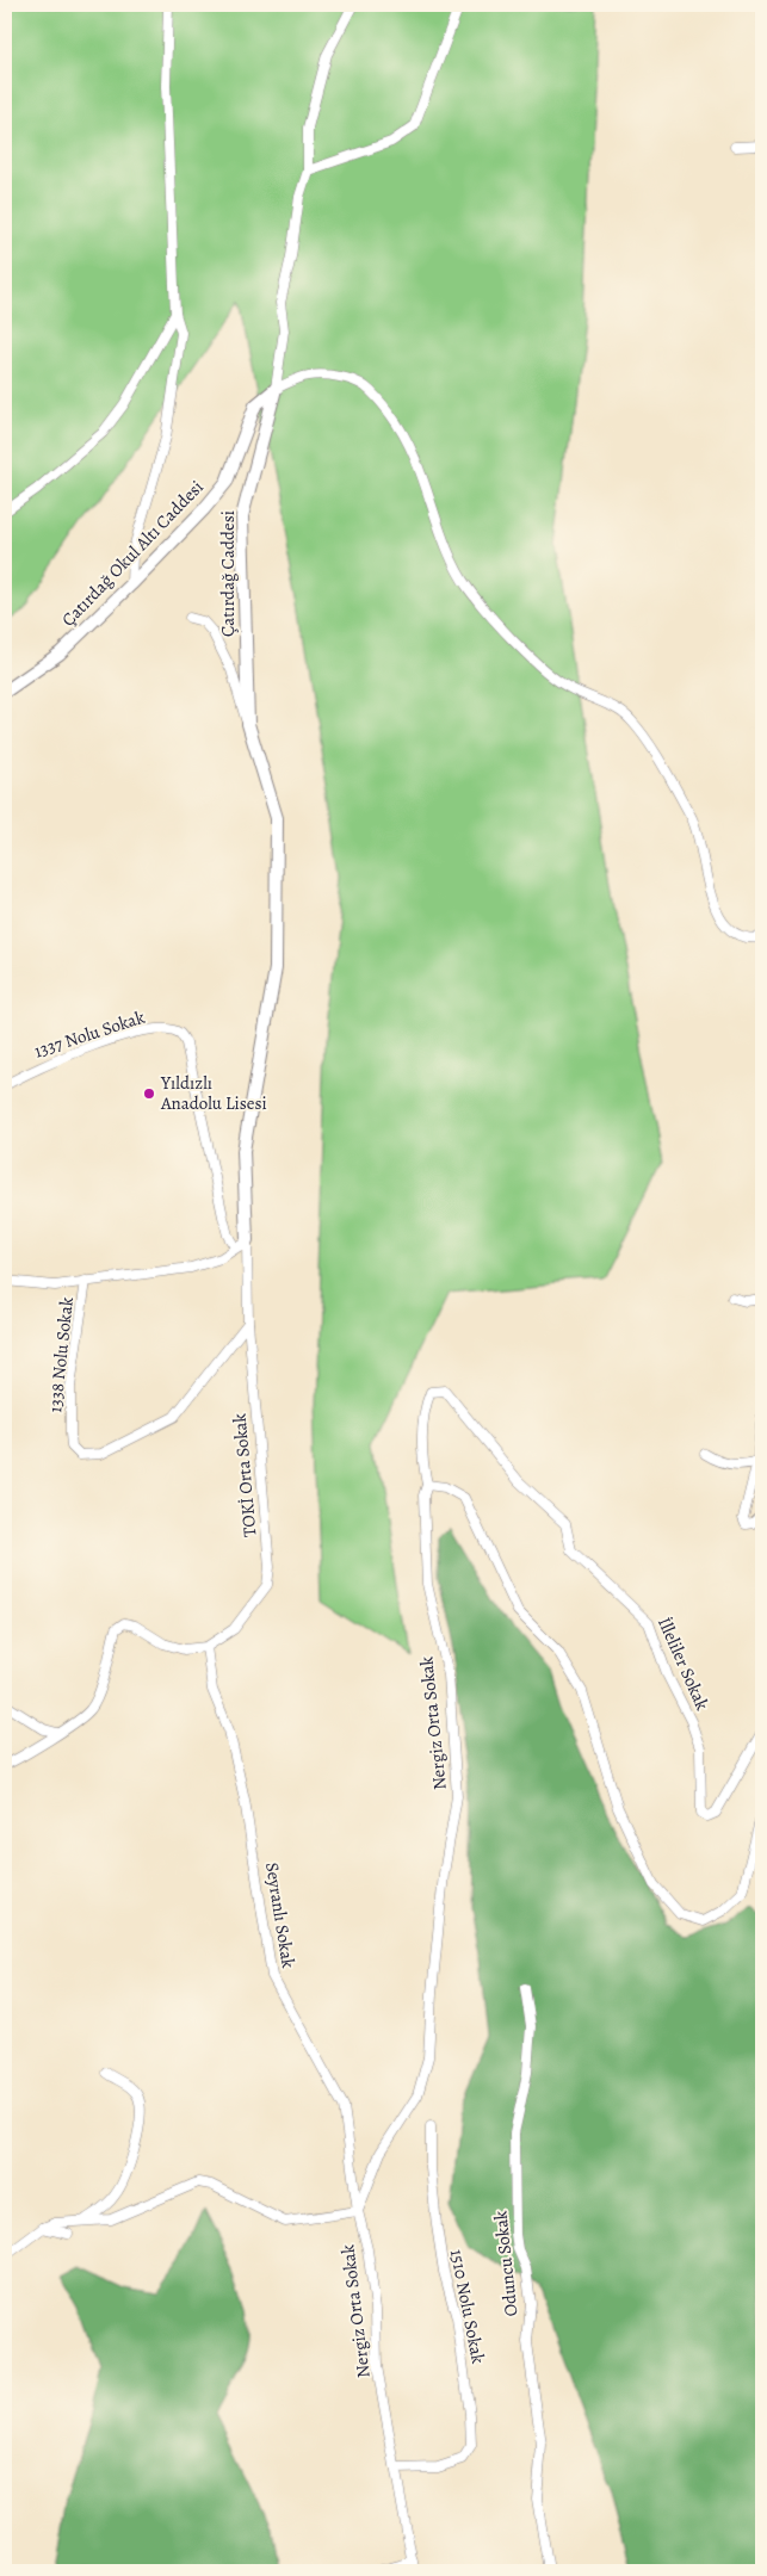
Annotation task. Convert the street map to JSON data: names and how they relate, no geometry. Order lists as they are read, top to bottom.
{
  "streets": {
    "street": [
      "Çatırdağ Okul Altı Caddesi",
      "Çatırdağ Caddesi",
      "1337 Nolu Sokak",
      "1338 Nolu Sokak",
      "TOKİ Orta Sokak",
      "İlleliler Sokak",
      "Nergiz Orta Sokak",
      "Seyranlı Sokak",
      "Oduncu Sokak",
      "1510 Nolu Sokak"
    ]
  },
  "crossings": [
    ["Çatırdağ Okul Altı Caddesi", "Çatırdağ Caddesi"],
    ["Çatırdağ Caddesi", "TOKİ Orta Sokak"],
    ["1338 Nolu Sokak", "TOKİ Orta Sokak"],
    ["TOKİ Orta Sokak", "Seyranlı Sokak"],
    ["İlleliler Sokak", "Nergiz Orta Sokak"],
    ["Nergiz Orta Sokak", "Seyranlı Sokak"],
    ["Nergiz Orta Sokak", "1510 Nolu Sokak"]
  ],
  "places": ["Yıldızlı Anadolu Lisesi"]
}
